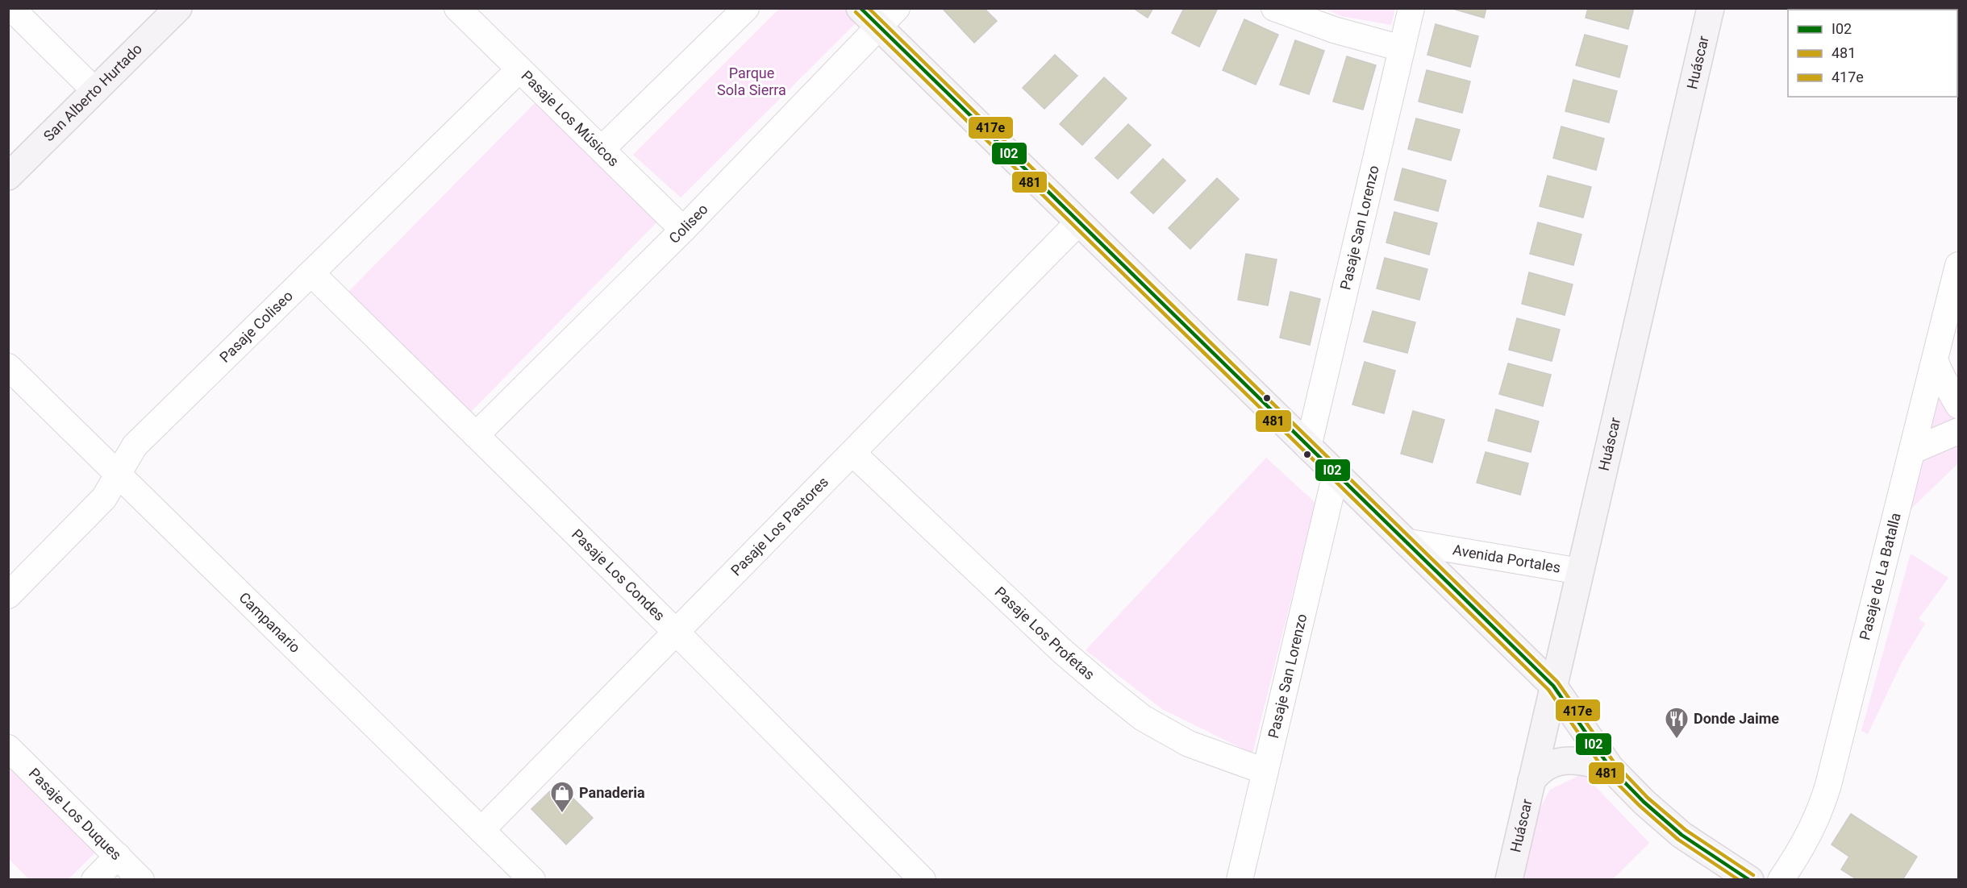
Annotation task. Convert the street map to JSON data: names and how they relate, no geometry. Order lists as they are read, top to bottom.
{
  "streets": {
    "main road": ["Huáscar", "San Alberto Hurtado", "Avenida Portales"],
    "street": [
      "Pasaje Los Músicos",
      "Coliseo",
      "Pasaje San Lorenzo",
      "Pasaje Coliseo",
      "Pasaje Los Pastores",
      "Pasaje Los Condes",
      "Pasaje de La Batalla",
      "Campanario",
      "Pasaje Los Profetas",
      "Pasaje Los Duques"
    ]
  },
  "crossings": [
    ["Huáscar", "Avenida Portales"],
    ["Pasaje Los Músicos", "Coliseo"],
    ["Pasaje Los Músicos", "Pasaje Coliseo"],
    ["Coliseo", "Avenida Portales"],
    ["Coliseo", "Pasaje Los Condes"],
    ["Pasaje San Lorenzo", "Avenida Portales"],
    ["Pasaje San Lorenzo", "Pasaje Los Profetas"],
    ["Pasaje Coliseo", "Pasaje Los Condes"],
    ["Pasaje Coliseo", "Campanario"],
    ["Pasaje Los Pastores", "Avenida Portales"],
    ["Pasaje Los Pastores", "Pasaje Los Condes"],
    ["Pasaje Los Pastores", "Campanario"],
    ["Pasaje Los Pastores", "Pasaje Los Profetas"]
  ],
  "parks": ["Parque Sola Sierra"],
  "places": {
    "restaurant": ["Donde Jaime"],
    "shop": ["Panaderia"]
  },
  "lines": ["transit line I02", "transit line 417e", "transit line 481"],
  "legend": ["I02", "481", "417e"]
}
